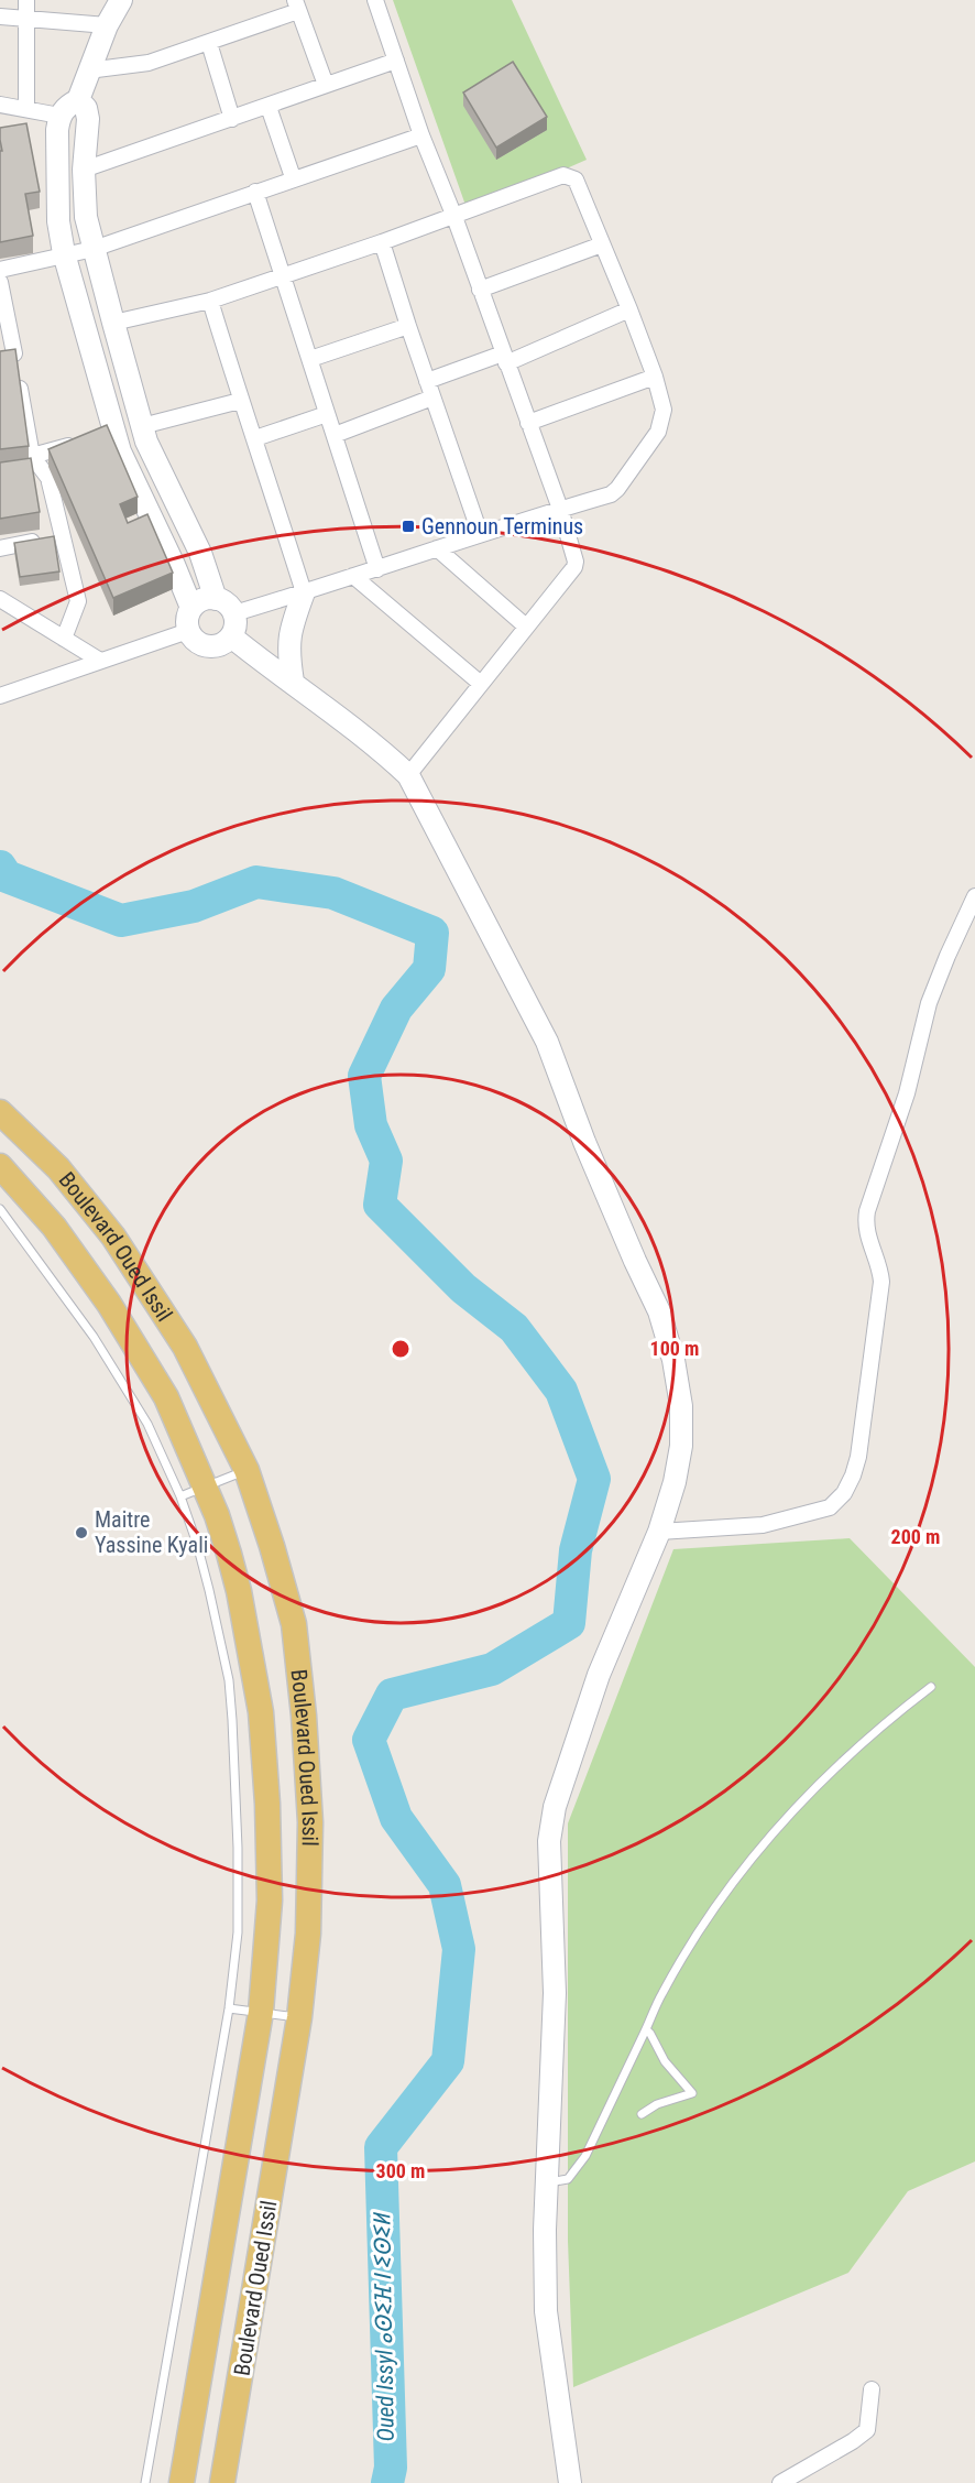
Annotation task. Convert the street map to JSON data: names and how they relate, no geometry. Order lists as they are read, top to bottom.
{
  "streets": {
    "main road": ["Boulevard Oued Issil"]
  },
  "water": ["Oued Issyl ⴰⵙⵉⴼ ⵏ ⵉⵙⵉⵍ"],
  "places": {
    "transit": ["Gennoun Terminus"],
    "other": ["Maitre Yassine Kyali"]
  },
  "rings": ["100 m", "200 m", "300 m"]
}
